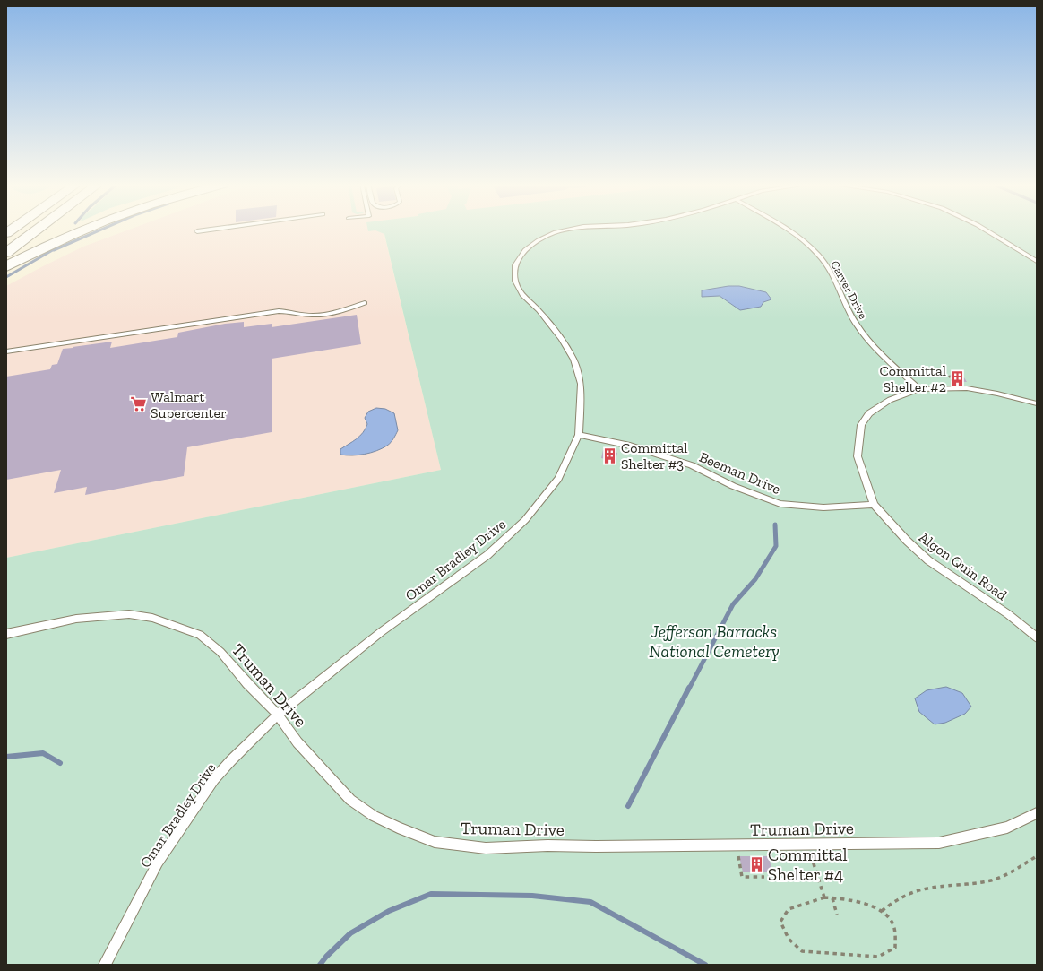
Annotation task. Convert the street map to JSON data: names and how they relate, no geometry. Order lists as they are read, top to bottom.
{
  "streets": {
    "lane": [
      "Carver Drive",
      "Beeman Drive",
      "Omar Bradley Drive",
      "Algon Quin Road",
      "Truman Drive"
    ]
  },
  "crossings": [
    ["Carver Drive", "Algon Quin Road"],
    ["Beeman Drive", "Omar Bradley Drive"],
    ["Beeman Drive", "Algon Quin Road"],
    ["Omar Bradley Drive", "Truman Drive"]
  ],
  "parks": ["Jefferson Barracks National Cemetery"],
  "places": {
    "building": ["Committal Shelter #2", "Committal Shelter #3", "Committal Shelter #4"],
    "supermarket": ["Walmart Supercenter"]
  }
}
